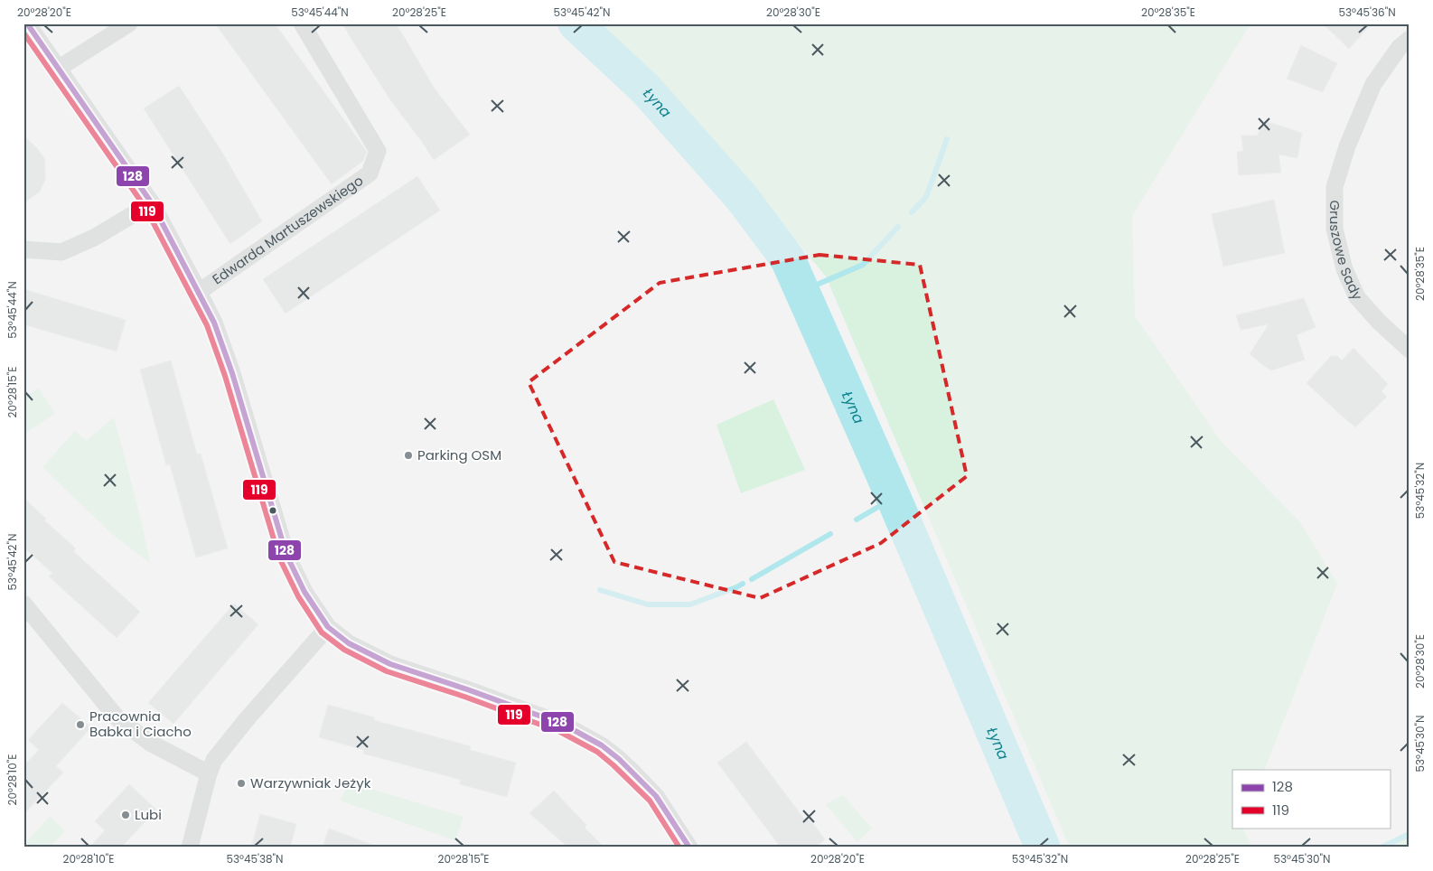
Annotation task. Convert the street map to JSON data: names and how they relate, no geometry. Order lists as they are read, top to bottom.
{
  "streets": {
    "street": ["Edwarda Martuszewskiego", "Gruszowe Sady"]
  },
  "water": ["Łyna"],
  "places": [
    "Parking OSM",
    "Pracownia Babka i Ciacho",
    "Warzywniak Jeżyk",
    "Lubi"
  ],
  "lines": ["transit line 128", "transit line 119"],
  "legend": ["128", "119"],
  "coordinates": [
    "20°28'20\"E",
    "53°45'44\"N",
    "20°28'25\"E",
    "53°45'42\"N",
    "20°28'30\"E",
    "20°28'35\"E",
    "53°45'36\"N",
    "20°28'15\"E",
    "53°45'32\"N",
    "53°45'30\"N",
    "20°28'10\"E",
    "53°45'38\"N"
  ]
}
